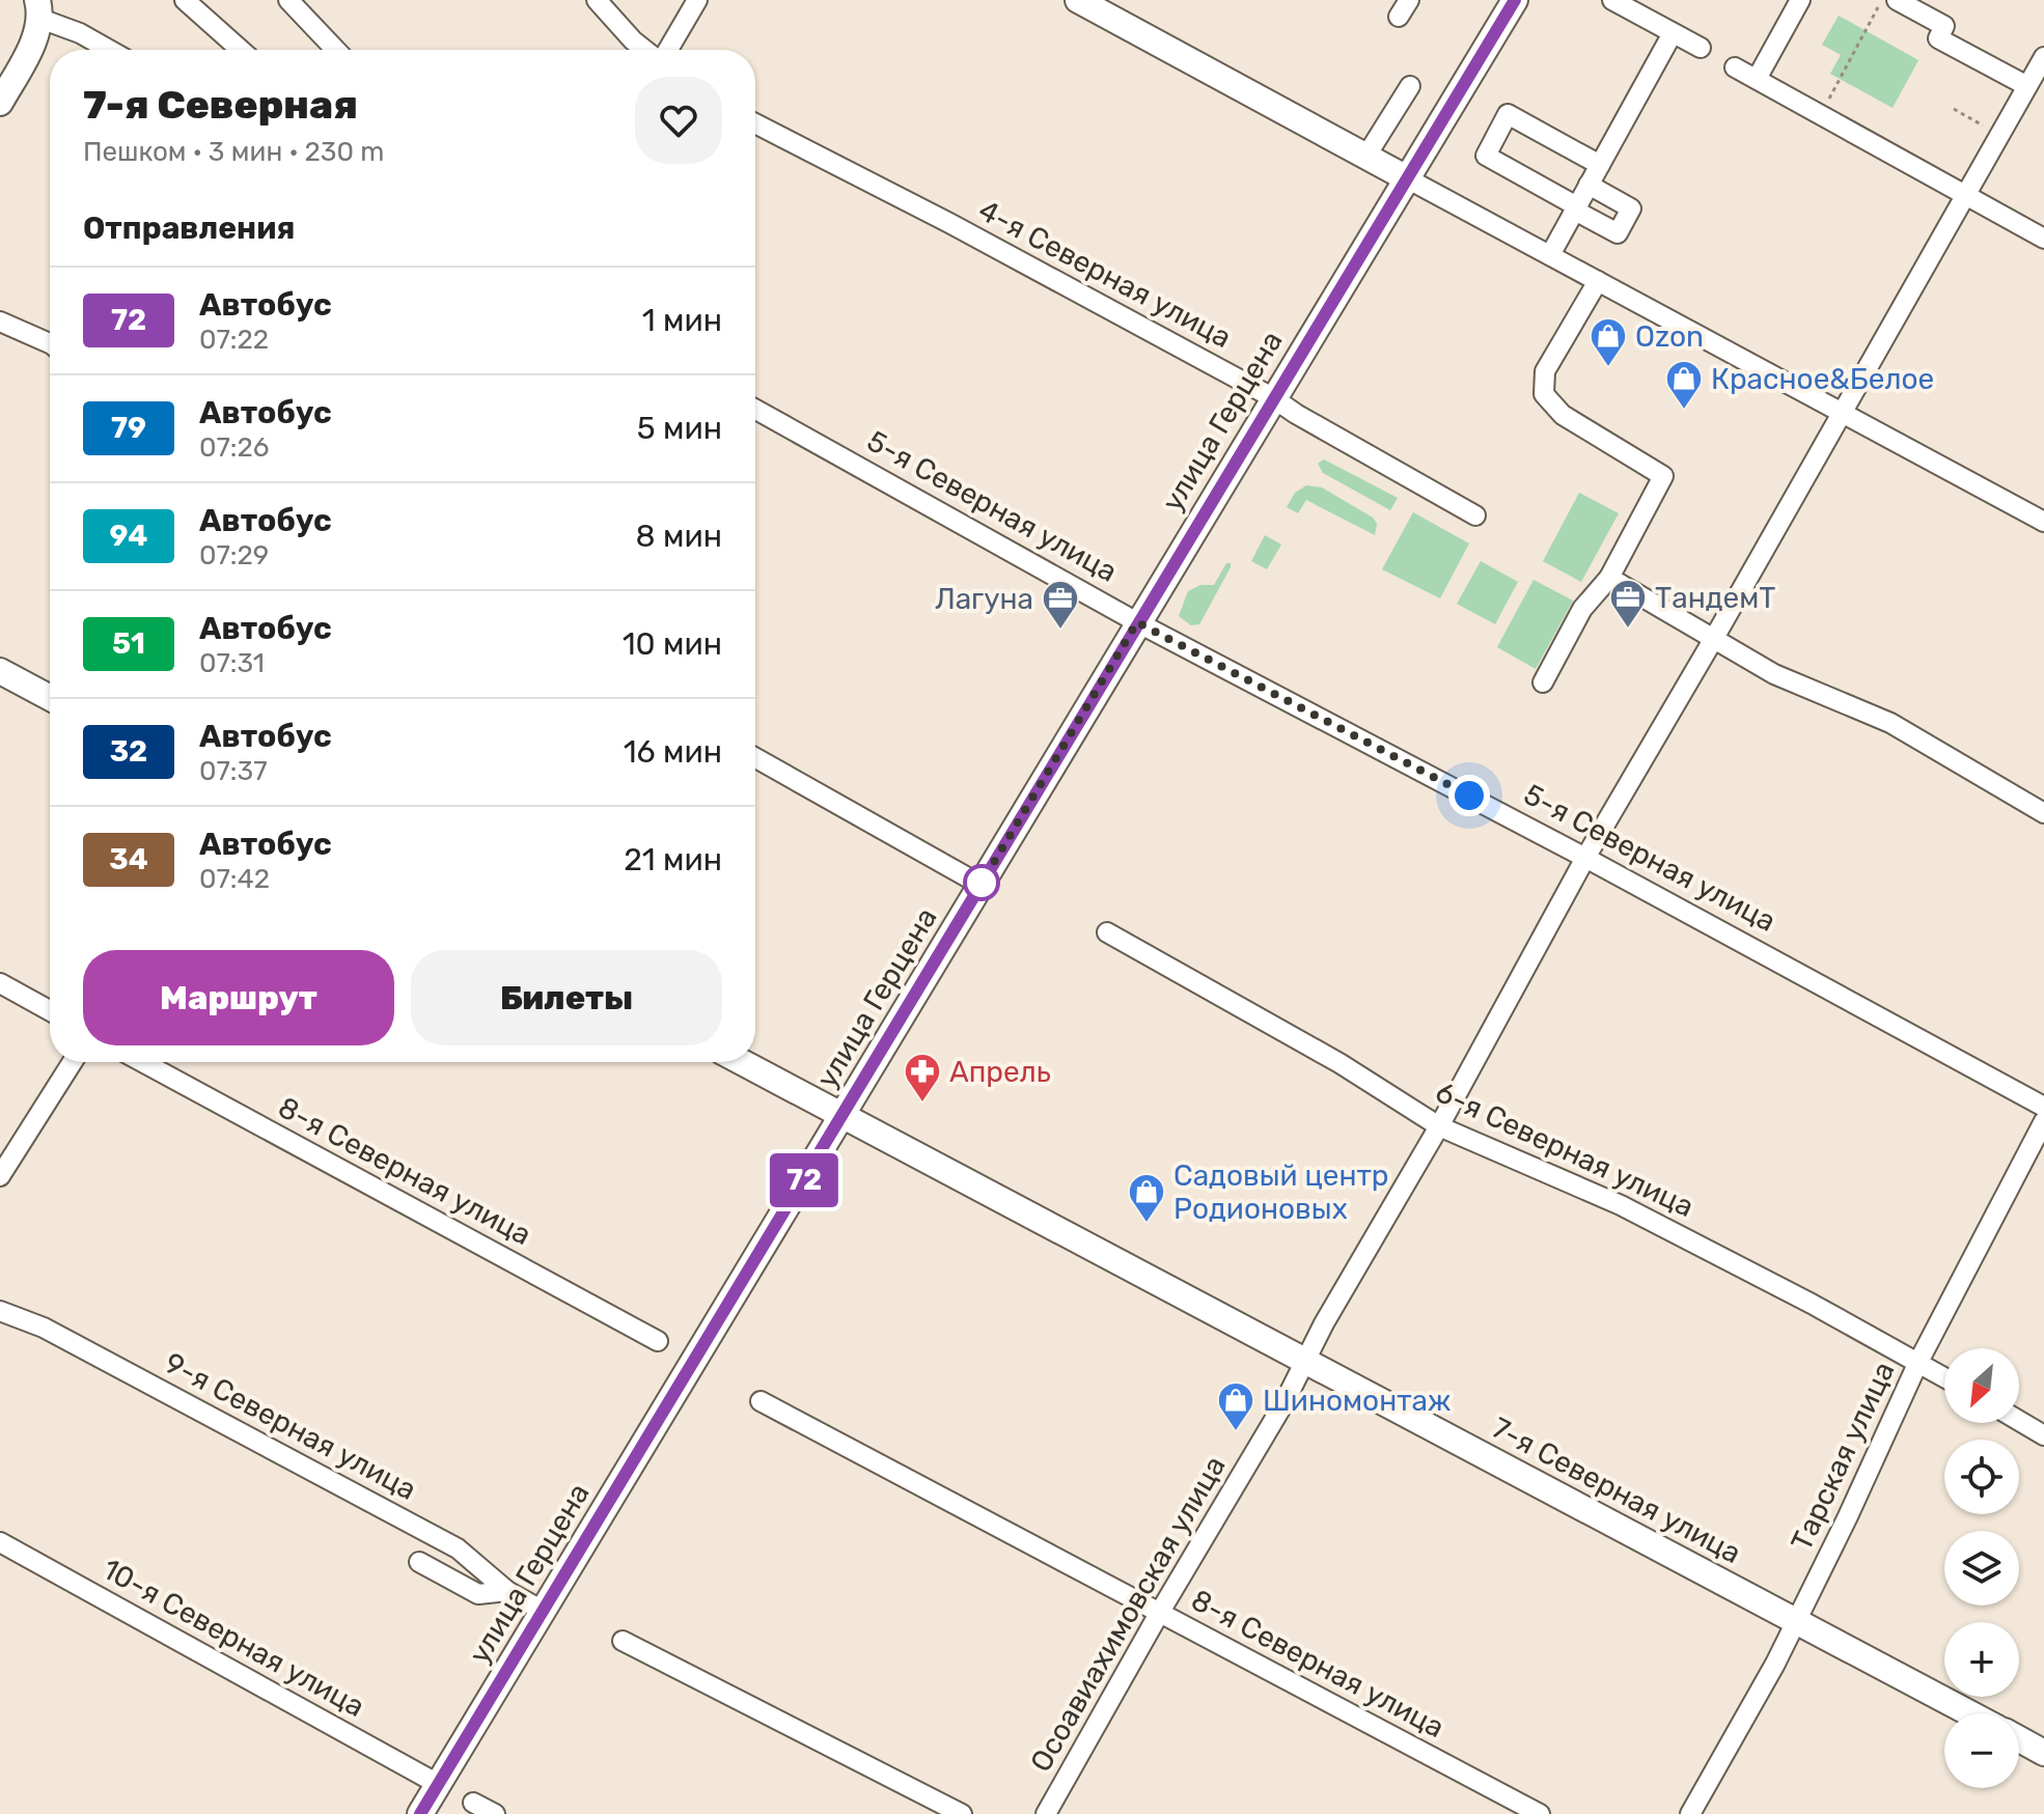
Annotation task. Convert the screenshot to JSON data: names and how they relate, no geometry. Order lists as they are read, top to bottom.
{
  "streets": {
    "main road": ["улица Герцена", "7-я Северная улица"],
    "street": [
      "4-я Северная улица",
      "5-я Северная улица",
      "6-я Северная улица",
      "8-я Северная улица",
      "9-я Северная улица",
      "Тарская улица",
      "Осоавиахимовская улица",
      "10-я Северная улица"
    ]
  },
  "crossings": [
    ["4-я Северная улица", "улица Герцена"],
    ["улица Герцена", "5-я Северная улица"],
    ["улица Герцена", "9-я Северная улица"],
    ["улица Герцена", "7-я Северная улица"],
    ["улица Герцена", "10-я Северная улица"],
    ["5-я Северная улица", "Осоавиахимовская улица"],
    ["6-я Северная улица", "Тарская улица"],
    ["6-я Северная улица", "Осоавиахимовская улица"],
    ["8-я Северная улица", "Осоавиахимовская улица"],
    ["Тарская улица", "7-я Северная улица"],
    ["7-я Северная улица", "Осоавиахимовская улица"]
  ],
  "places": {
    "shop": [
      "Ozon",
      "Красное&Белое",
      "Садовый центр Родионовых",
      "Шиномонтаж"
    ],
    "office": ["ТандемТ", "Лагуна"],
    "pharmacy": ["Апрель"]
  },
  "lines": ["bus line 72"],
  "north": "bottom left",
  "page": {
    "on_map": "72",
    "heading": [
      ["7-я Северная", "Пешком · 3 мин · 230 m"],
      "Отправления"
    ],
    "list": [
      {
        "mark": "72",
        "name": "Автобус",
        "note": "07:22",
        "value": "1 мин"
      },
      {
        "mark": "79",
        "name": "Автобус",
        "note": "07:26",
        "value": "5 мин"
      },
      {
        "mark": "94",
        "name": "Автобус",
        "note": "07:29",
        "value": "8 мин"
      },
      {
        "mark": "51",
        "name": "Автобус",
        "note": "07:31",
        "value": "10 мин"
      },
      {
        "mark": "32",
        "name": "Автобус",
        "note": "07:37",
        "value": "16 мин"
      },
      {
        "mark": "34",
        "name": "Автобус",
        "note": "07:42",
        "value": "21 мин"
      }
    ],
    "buttons": ["Маршрут", "Билеты"],
    "map_buttons": ["+", "−"]
  }
}
